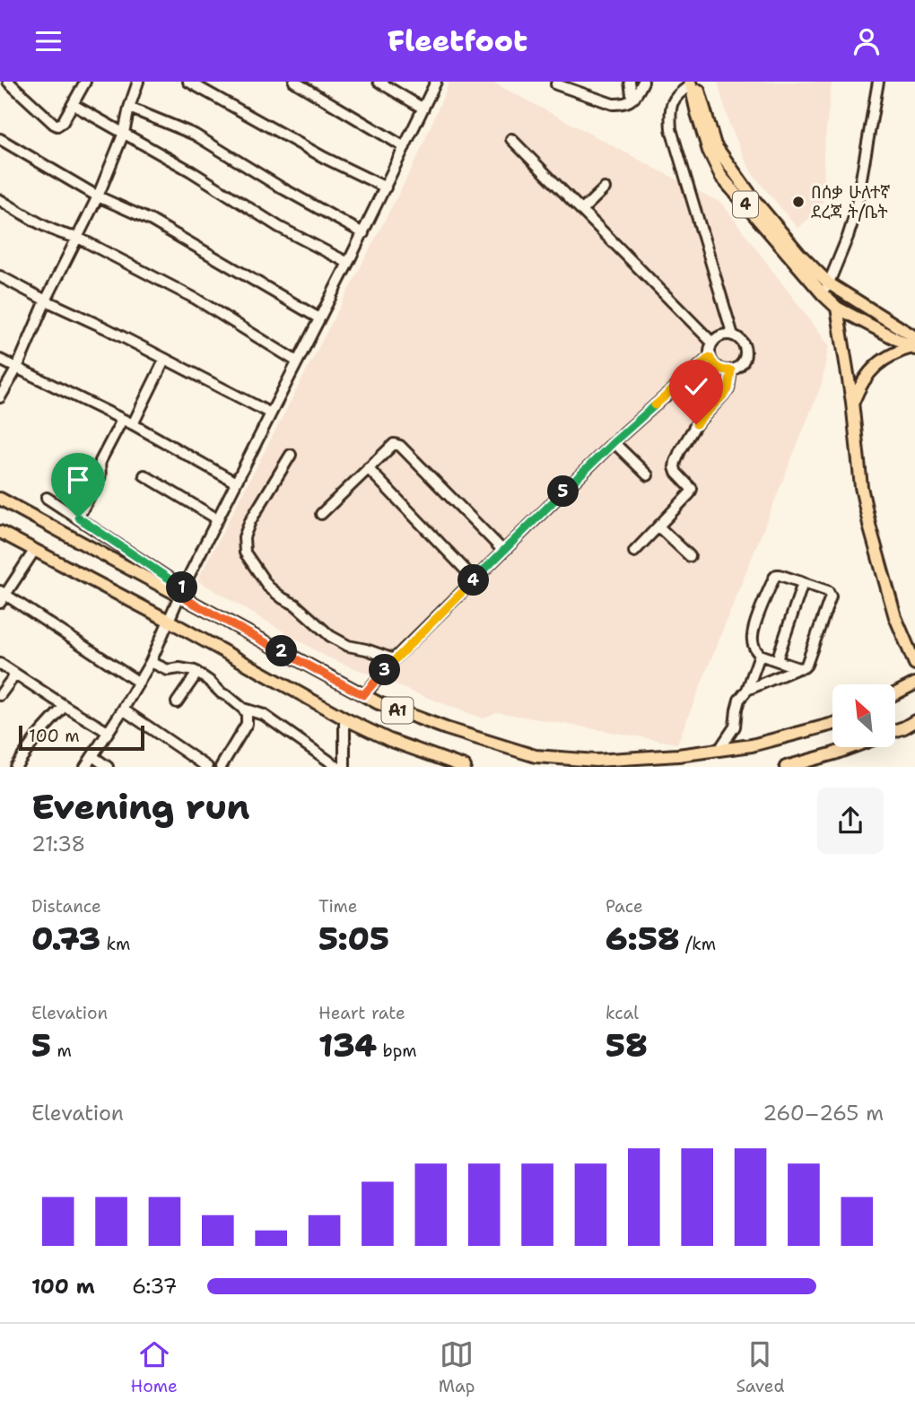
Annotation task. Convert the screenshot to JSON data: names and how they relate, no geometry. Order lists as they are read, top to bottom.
{
  "streets": {
    "main road": ["4", "A1"]
  },
  "places": ["በሰቃ ሁለተኛ ደረጃ ት/ቤት"],
  "scale_bar": "100 m",
  "north": "top left",
  "page": {
    "header": "Fleetfoot",
    "pins": [
      "5",
      "4",
      "1",
      "2",
      "3"
    ],
    "scale": "100 m",
    "heading": ["Evening run", "21:38"],
    "stats": [
      ["Distance", "0.73 km"],
      ["Time", "5:05"],
      ["Pace", "6:58 /km"],
      ["Elevation", "5 m"],
      ["Heart rate", "134 bpm"],
      ["kcal", "58"]
    ],
    "chart": ["Elevation", "260–265 m"],
    "list": [
      {
        "name": "100 m",
        "note": "6:37"
      }
    ],
    "tabs": ["Home", "Map", "Saved"]
  }
}
